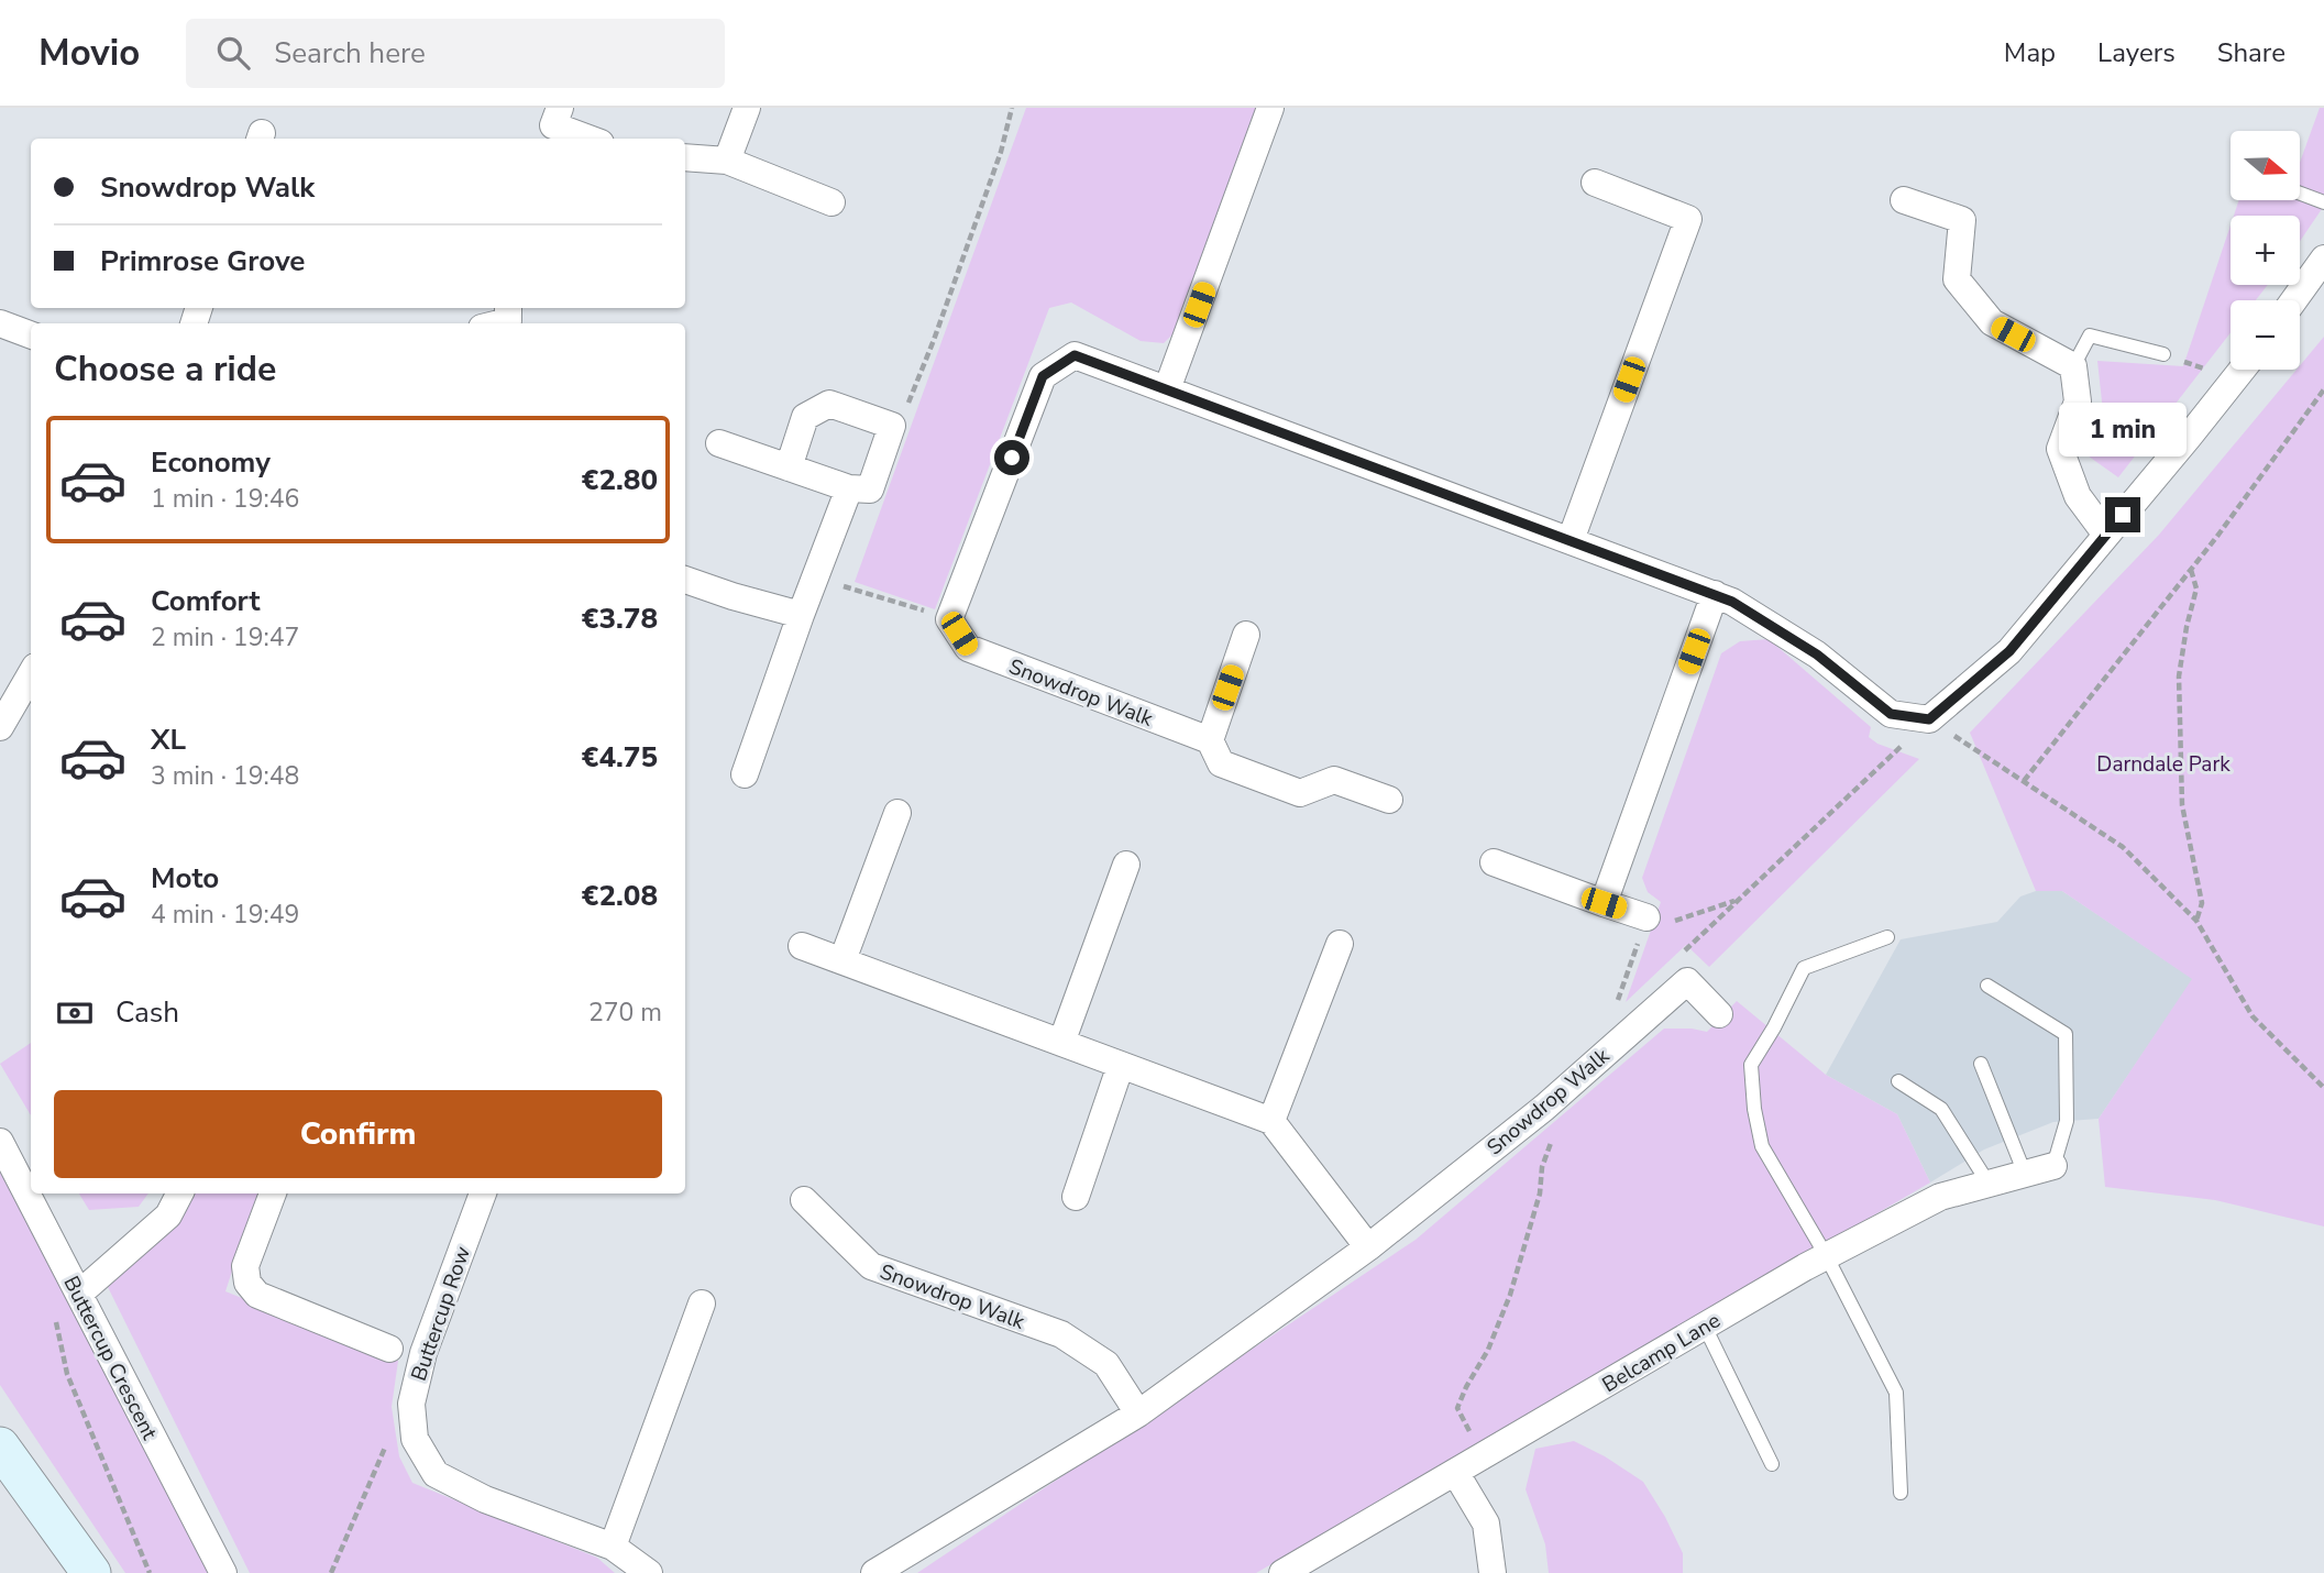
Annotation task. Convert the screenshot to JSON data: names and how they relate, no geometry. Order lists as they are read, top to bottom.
{
  "streets": {
    "street": [
      "Snowdrop Walk",
      "Buttercup Row",
      "Belcamp Lane",
      "Buttercup Crescent"
    ]
  },
  "parks": ["Darndale Park"],
  "north": "right",
  "page": {
    "header": "Movio",
    "search": "Search here",
    "nav": ["Map", "Layers", "Share"],
    "map_buttons": ["+", "−"],
    "banner": ["Snowdrop Walk", "Primrose Grove"],
    "heading": "Choose a ride",
    "bubble": "1 min",
    "list": [
      {
        "name": "Economy",
        "note": "1 min · 19:46",
        "value": "€2.80"
      },
      {
        "name": "Comfort",
        "note": "2 min · 19:47",
        "value": "€3.78"
      },
      {
        "name": "XL",
        "note": "3 min · 19:48",
        "value": "€4.75"
      },
      {
        "name": "Moto",
        "note": "4 min · 19:49",
        "value": "€2.08"
      }
    ],
    "pay": ["Cash", "270 m"],
    "buttons": "Confirm"
  }
}
